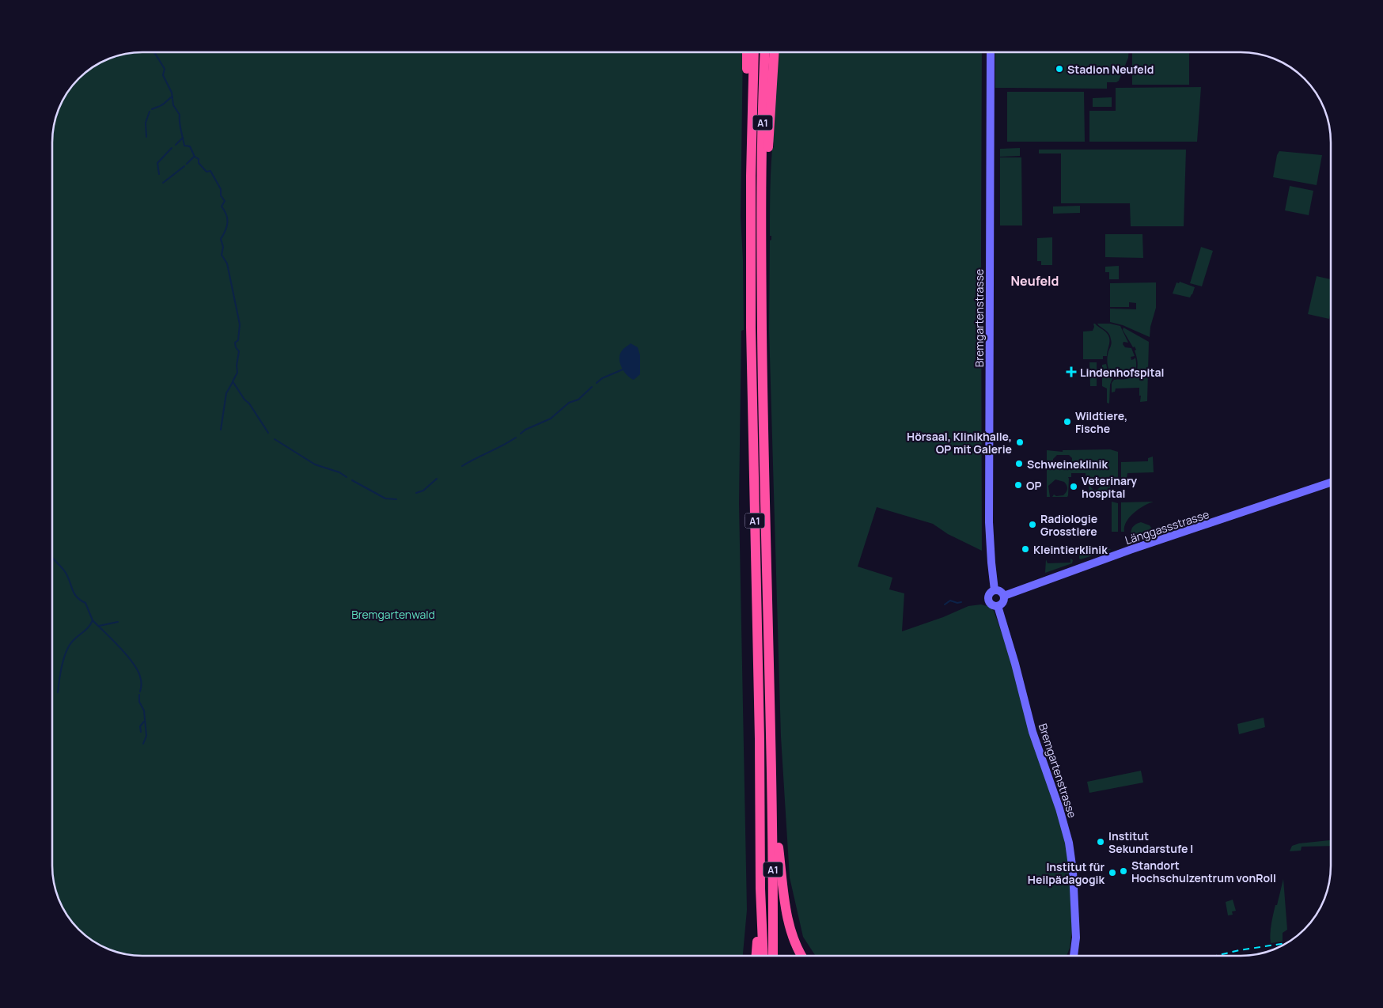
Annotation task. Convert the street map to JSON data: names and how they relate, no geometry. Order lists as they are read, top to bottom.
{
  "streets": {
    "highway": ["A1"],
    "main road": ["Bremgartenstrasse", "Länggassstrasse"]
  },
  "crossings": [
    ["Bremgartenstrasse", "Länggassstrasse"]
  ],
  "districts": ["Neufeld"],
  "parks": ["Bremgartenwald"],
  "places": {
    "other": [
      "Stadion Neufeld",
      "Wildtiere, Fische",
      "Hörsaal, Klinikhalle, OP mit Galerie",
      "Schweineklinik",
      "OP",
      "Veterinary hospital",
      "Radiologie Grosstiere",
      "Kleintierklinik",
      "Institut Sekundarstufe I",
      "Standort Hochschulzentrum vonRoll",
      "Institut für Heilpädagogik"
    ],
    "health": ["Lindenhofspital"]
  }
}
